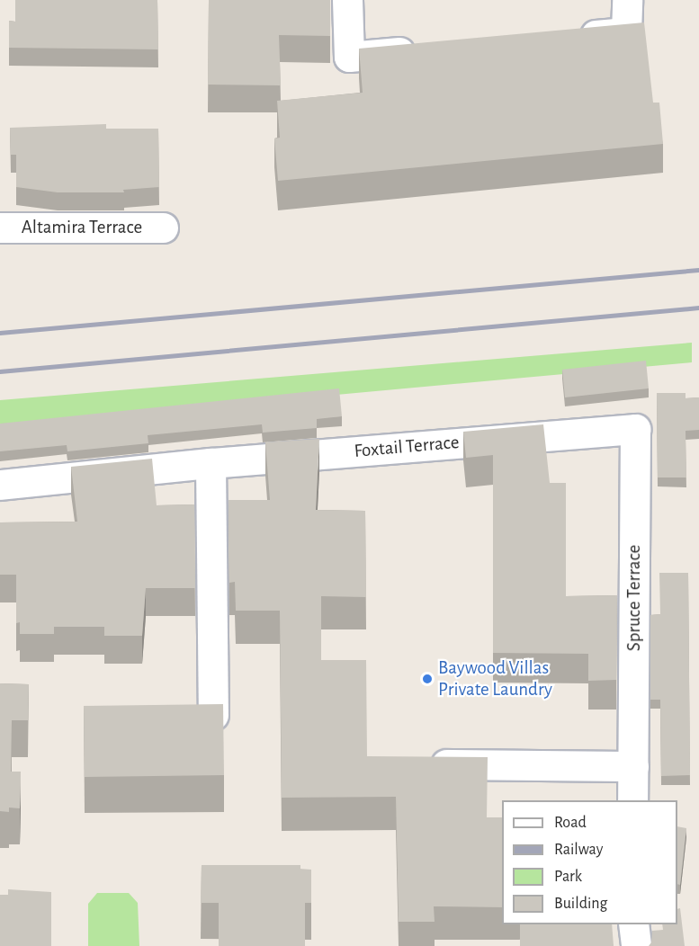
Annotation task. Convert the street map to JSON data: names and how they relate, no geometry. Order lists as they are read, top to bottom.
{
  "streets": {
    "street": ["Altamira Terrace", "Foxtail Terrace", "Spruce Terrace"]
  },
  "crossings": [
    ["Foxtail Terrace", "Spruce Terrace"]
  ],
  "places": ["Baywood Villas Private Laundry"],
  "legend": [
    "Road",
    "Railway",
    "Park",
    "Building"
  ]
}
